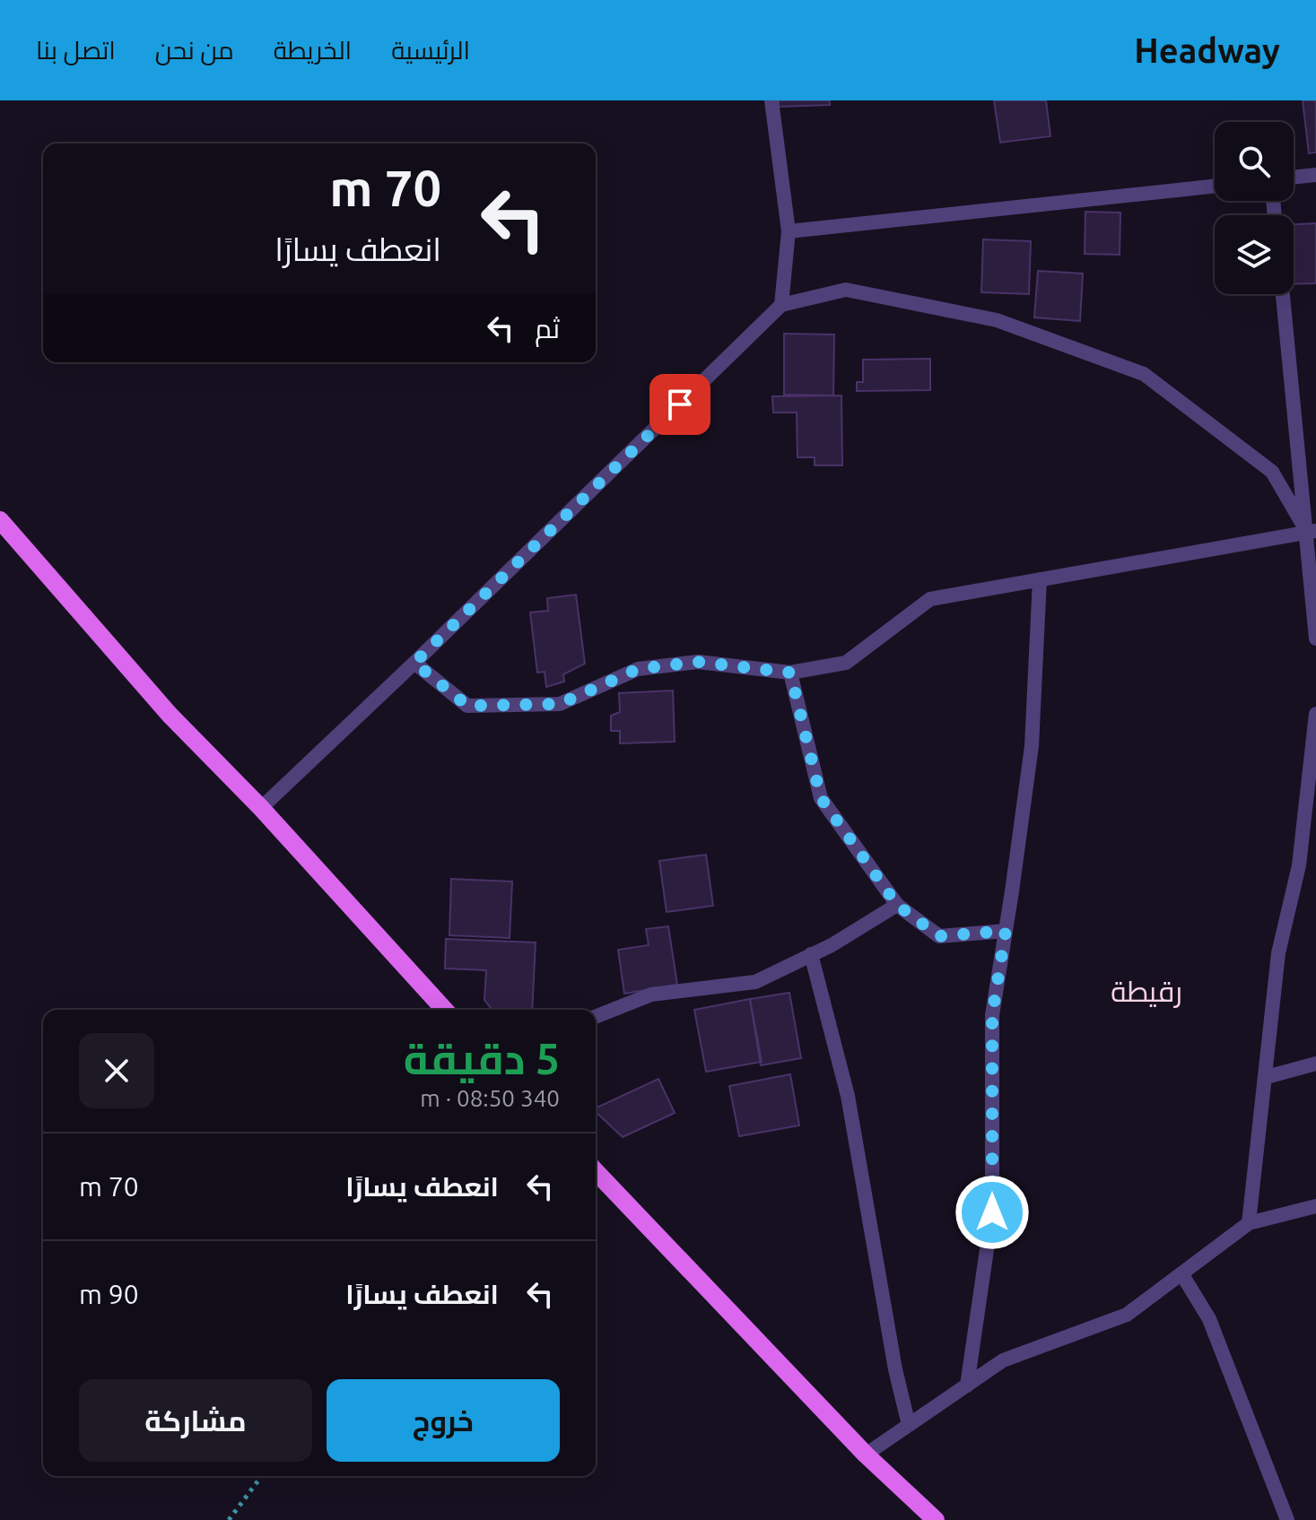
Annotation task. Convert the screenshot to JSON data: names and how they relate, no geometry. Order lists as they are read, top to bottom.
{
  "districts": ["رقيطة"],
  "page": {
    "header": "Headway",
    "nav": [
      "الرئيسية",
      "الخريطة",
      "من نحن",
      "اتصل بنا"
    ],
    "turn": ["70 m", "انعطف يسارًا"],
    "then": "ثم",
    "heading": ["5 دقيقة", "340 m · 08:50"],
    "list": [
      {
        "name": "انعطف يسارًا",
        "value": "70 m"
      },
      {
        "name": "انعطف يسارًا",
        "value": "90 m"
      }
    ],
    "buttons": ["خروج", "مشاركة"]
  }
}
